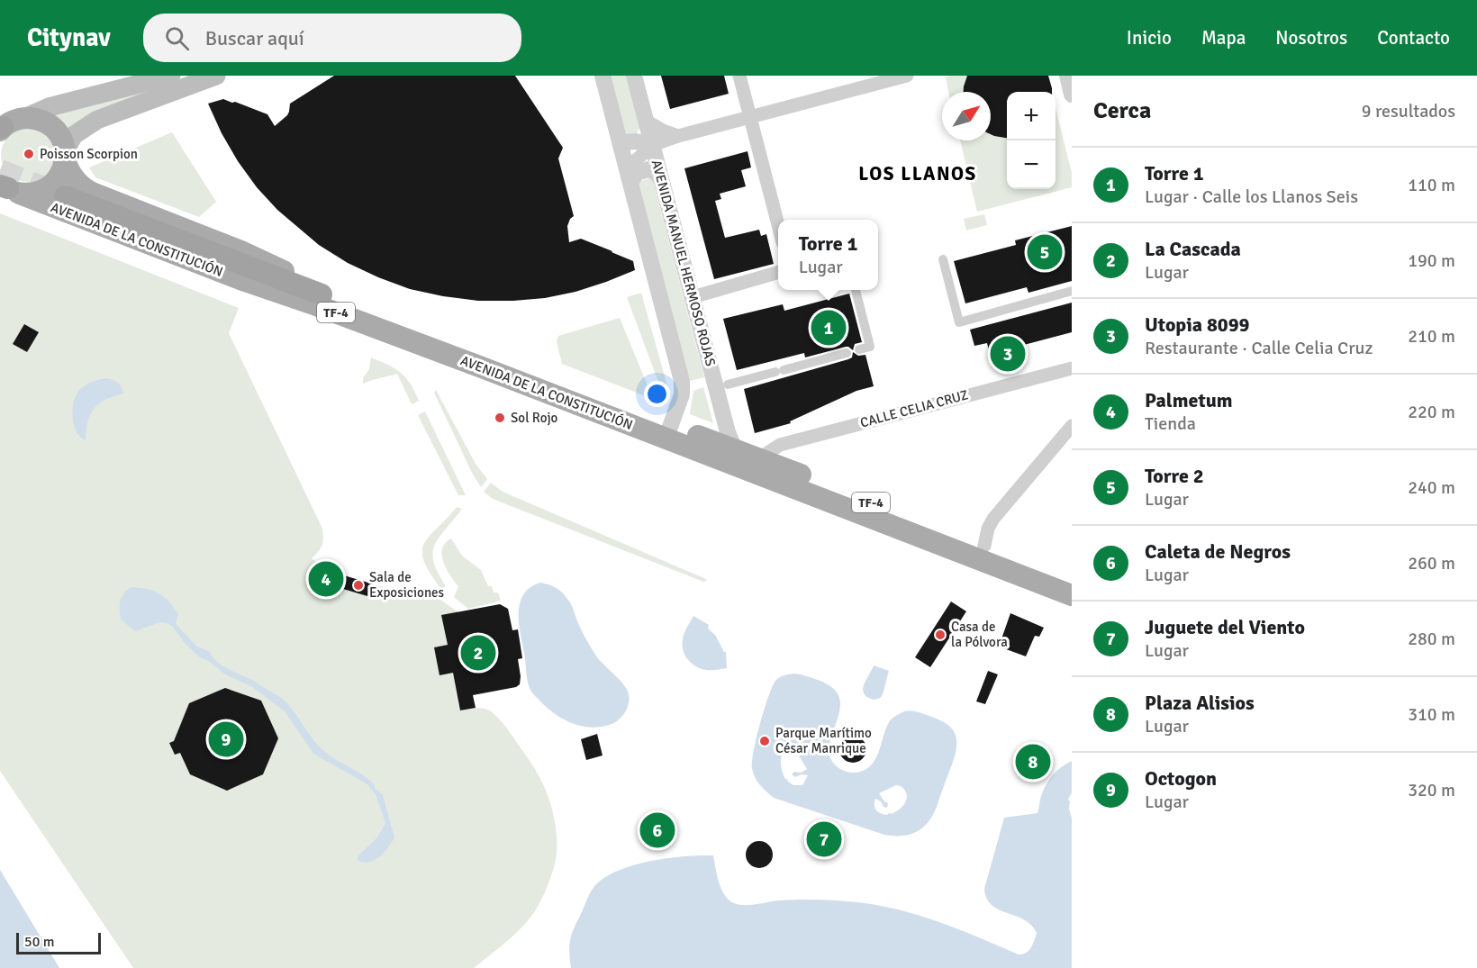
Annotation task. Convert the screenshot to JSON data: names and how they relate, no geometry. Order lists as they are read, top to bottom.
{
  "streets": {
    "highway": ["AVENIDA DE LA CONSTITUCIÓN", "TF-4"],
    "street": ["AVENIDA MANUEL HERMOSO ROJAS", "CALLE CELIA CRUZ"]
  },
  "crossings": [
    ["AVENIDA DE LA CONSTITUCIÓN", "AVENIDA MANUEL HERMOSO ROJAS"],
    ["AVENIDA DE LA CONSTITUCIÓN", "CALLE CELIA CRUZ"]
  ],
  "districts": ["LOS LLANOS"],
  "places": [
    "Poisson Scorpion",
    "Sol Rojo",
    "Sala de Exposiciones",
    "Casa de la Pólvora",
    "Parque Marítimo César Manrique"
  ],
  "scale_bar": "50 m",
  "north": "top right",
  "page": {
    "header": "Citynav",
    "search": "Buscar aquí",
    "nav": [
      "Inicio",
      "Mapa",
      "Nosotros",
      "Contacto"
    ],
    "heading": ["Cerca", "9 resultados"],
    "map_buttons": ["+", "−"],
    "list": [
      {
        "mark": "1",
        "name": "Torre 1",
        "note": "Lugar · Calle los Llanos Seis",
        "value": "110 m"
      },
      {
        "mark": "2",
        "name": "La Cascada",
        "note": "Lugar",
        "value": "190 m"
      },
      {
        "mark": "3",
        "name": "Utopia 8099",
        "note": "Restaurante · Calle Celia Cruz",
        "value": "210 m"
      },
      {
        "mark": "4",
        "name": "Palmetum",
        "note": "Tienda",
        "value": "220 m"
      },
      {
        "mark": "5",
        "name": "Torre 2",
        "note": "Lugar",
        "value": "240 m"
      },
      {
        "mark": "6",
        "name": "Caleta de Negros",
        "note": "Lugar",
        "value": "260 m"
      },
      {
        "mark": "7",
        "name": "Juguete del Viento",
        "note": "Lugar",
        "value": "280 m"
      },
      {
        "mark": "8",
        "name": "Plaza Alisios",
        "note": "Lugar",
        "value": "310 m"
      },
      {
        "mark": "9",
        "name": "Octogon",
        "note": "Lugar",
        "value": "320 m"
      }
    ],
    "popup": ["Torre 1", "Lugar"],
    "pins": [
      "5",
      "1",
      "3",
      "4",
      "2",
      "9",
      "8",
      "6",
      "7"
    ],
    "scale": "50 m"
  }
}
